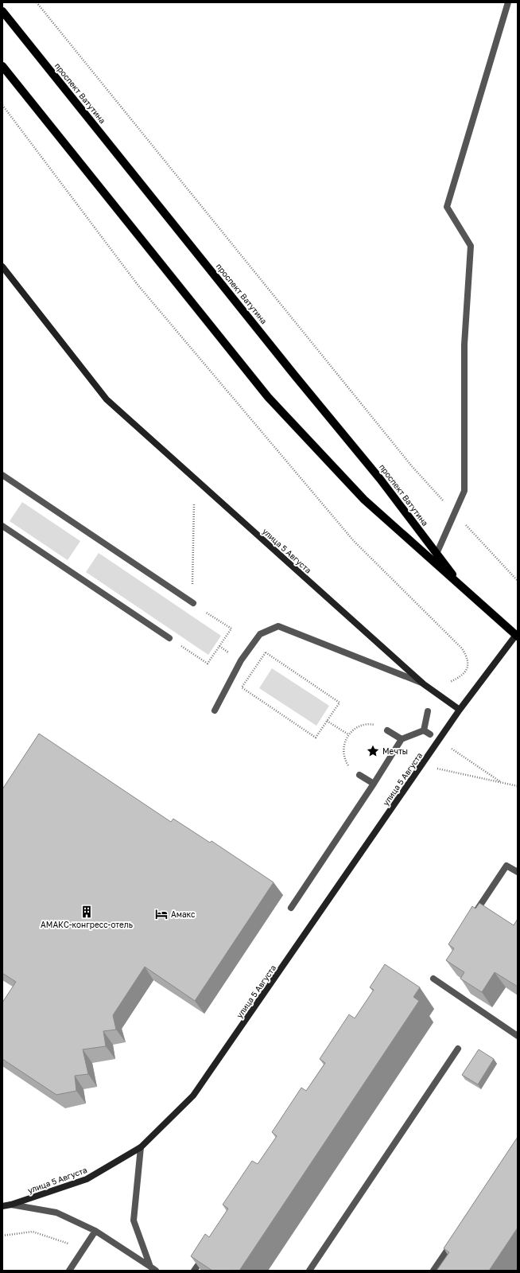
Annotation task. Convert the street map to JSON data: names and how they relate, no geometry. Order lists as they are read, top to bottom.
{
  "streets": {
    "main road": ["проспект Ватутина"],
    "street": ["улица 5 Августа"]
  },
  "crossings": [
    ["проспект Ватутина", "улица 5 Августа"]
  ],
  "places": {
    "place": ["Мечты"],
    "building": ["АМАКС-конгресс-отель"],
    "hotel": ["Амакс"]
  }
}
